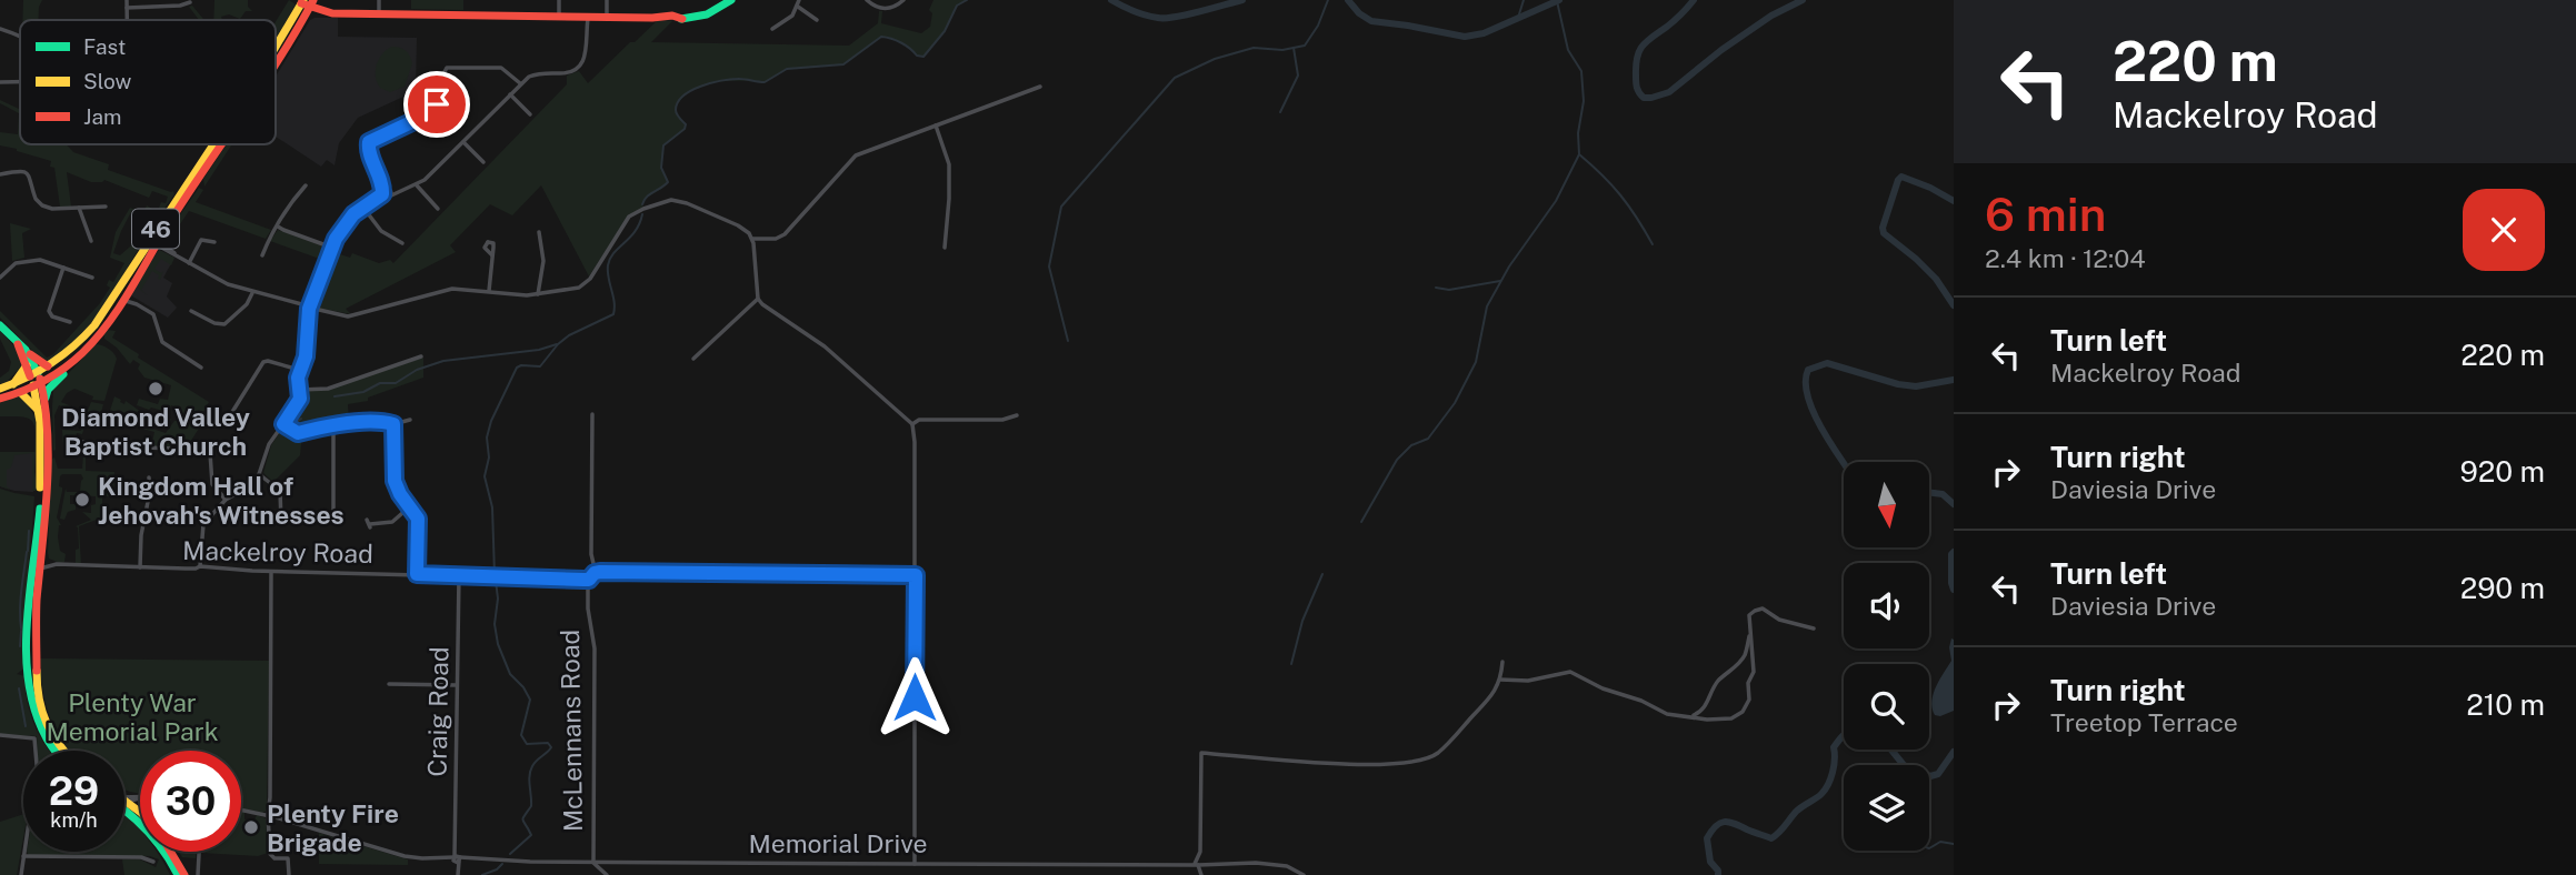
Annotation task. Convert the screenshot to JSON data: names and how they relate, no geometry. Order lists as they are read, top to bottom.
{
  "streets": {
    "main road": ["46"],
    "street": [
      "Mackelroy Road",
      "Craig Road",
      "McLennans Road",
      "Memorial Drive"
    ]
  },
  "crossings": [
    ["Mackelroy Road", "Craig Road"],
    ["Mackelroy Road", "McLennans Road"],
    ["Craig Road", "Memorial Drive"],
    ["McLennans Road", "Memorial Drive"]
  ],
  "parks": ["Plenty War Memorial Park"],
  "places": ["Diamond Valley Baptist Church", "Kingdom Hall of Jehovah's Witnesses", "Plenty Fire Brigade"],
  "legend": ["Fast", "Slow", "Jam"],
  "north": "bottom",
  "page": {
    "turn": ["220 m", "Mackelroy Road"],
    "heading": ["6 min", "2.4 km · 12:04"],
    "list": [
      {
        "name": "Turn left",
        "note": "Mackelroy Road",
        "value": "220 m"
      },
      {
        "name": "Turn right",
        "note": "Daviesia Drive",
        "value": "920 m"
      },
      {
        "name": "Turn left",
        "note": "Daviesia Drive",
        "value": "290 m"
      },
      {
        "name": "Turn right",
        "note": "Treetop Terrace",
        "value": "210 m"
      }
    ],
    "speed": "29 km/h",
    "limit": "30"
  }
}
